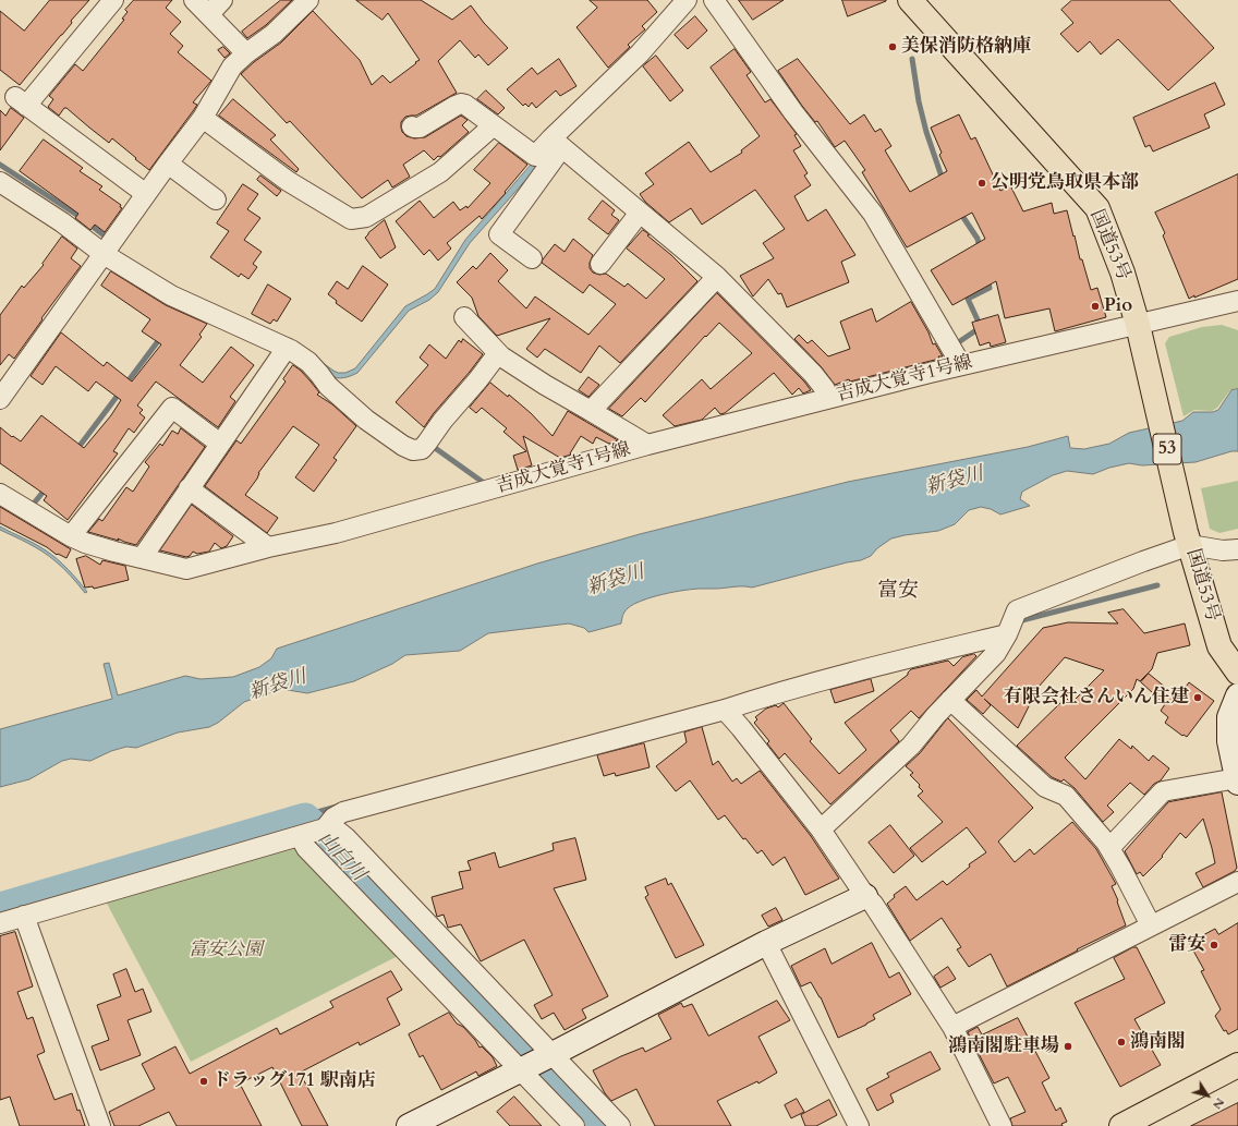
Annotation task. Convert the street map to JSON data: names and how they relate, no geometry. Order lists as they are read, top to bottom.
{
  "streets": {
    "main road": ["国道53号", "53"],
    "street": ["吉成大覚寺1号線"]
  },
  "crossings": [
    ["国道53号", "吉成大覚寺1号線"]
  ],
  "districts": ["富安"],
  "water": ["新袋川", "山白川"],
  "parks": ["富安公園"],
  "places": [
    "美保消防格納庫",
    "公明党鳥取県本部",
    "Pio",
    "有限会社さんいん住建",
    "雷安",
    "鴻南閣",
    "鴻南閣駐車場",
    "ドラッグ171 駅南店"
  ],
  "north": "bottom right"
}
